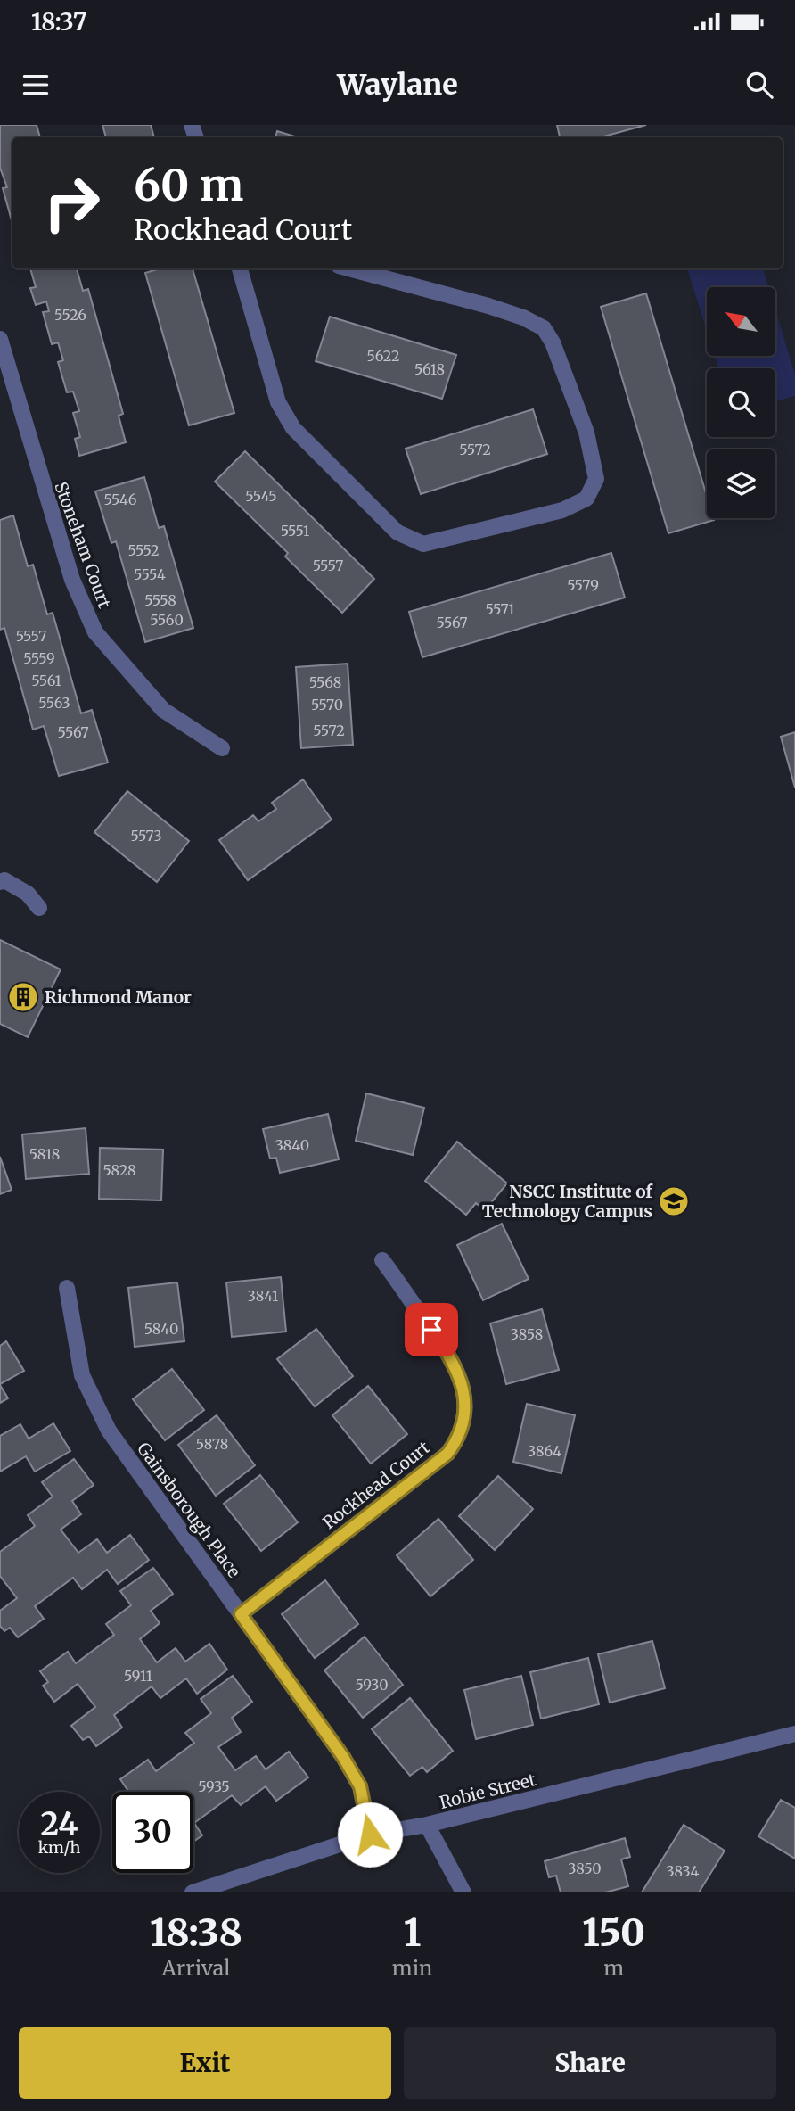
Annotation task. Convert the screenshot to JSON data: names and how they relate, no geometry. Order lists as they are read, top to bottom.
{
  "streets": {
    "street": [
      "Stoneham Court",
      "Rockhead Court",
      "Gainsborough Place",
      "Robie Street"
    ]
  },
  "crossings": [
    ["Rockhead Court", "Gainsborough Place"],
    ["Gainsborough Place", "Robie Street"]
  ],
  "places": {
    "building": ["Richmond Manor"],
    "school or university": ["NSCC Institute of Technology Campus"]
  },
  "house_numbers": [
    "5526",
    "5622",
    "5618",
    "5572",
    "5545",
    "5546",
    "5551",
    "5552",
    "5557",
    "5554",
    "5579",
    "5558",
    "5571",
    "5560",
    "5567",
    "5557",
    "5559",
    "5561",
    "5568",
    "5563",
    "5570",
    "5572",
    "5567",
    "5573",
    "3840",
    "5818",
    "5828",
    "3841",
    "5840",
    "3858",
    "5878",
    "3864",
    "5911",
    "5930",
    "5935",
    "3850",
    "3834"
  ],
  "north": "top left",
  "page": {
    "status": "18:37",
    "header": "Waylane",
    "turn": ["60 m", "Rockhead Court"],
    "speed": "24 km/h",
    "limit": "30",
    "eta": [
      "18:38",
      "Arrival",
      "1",
      "min",
      "150",
      "m"
    ],
    "buttons": ["Exit", "Share"]
  }
}
